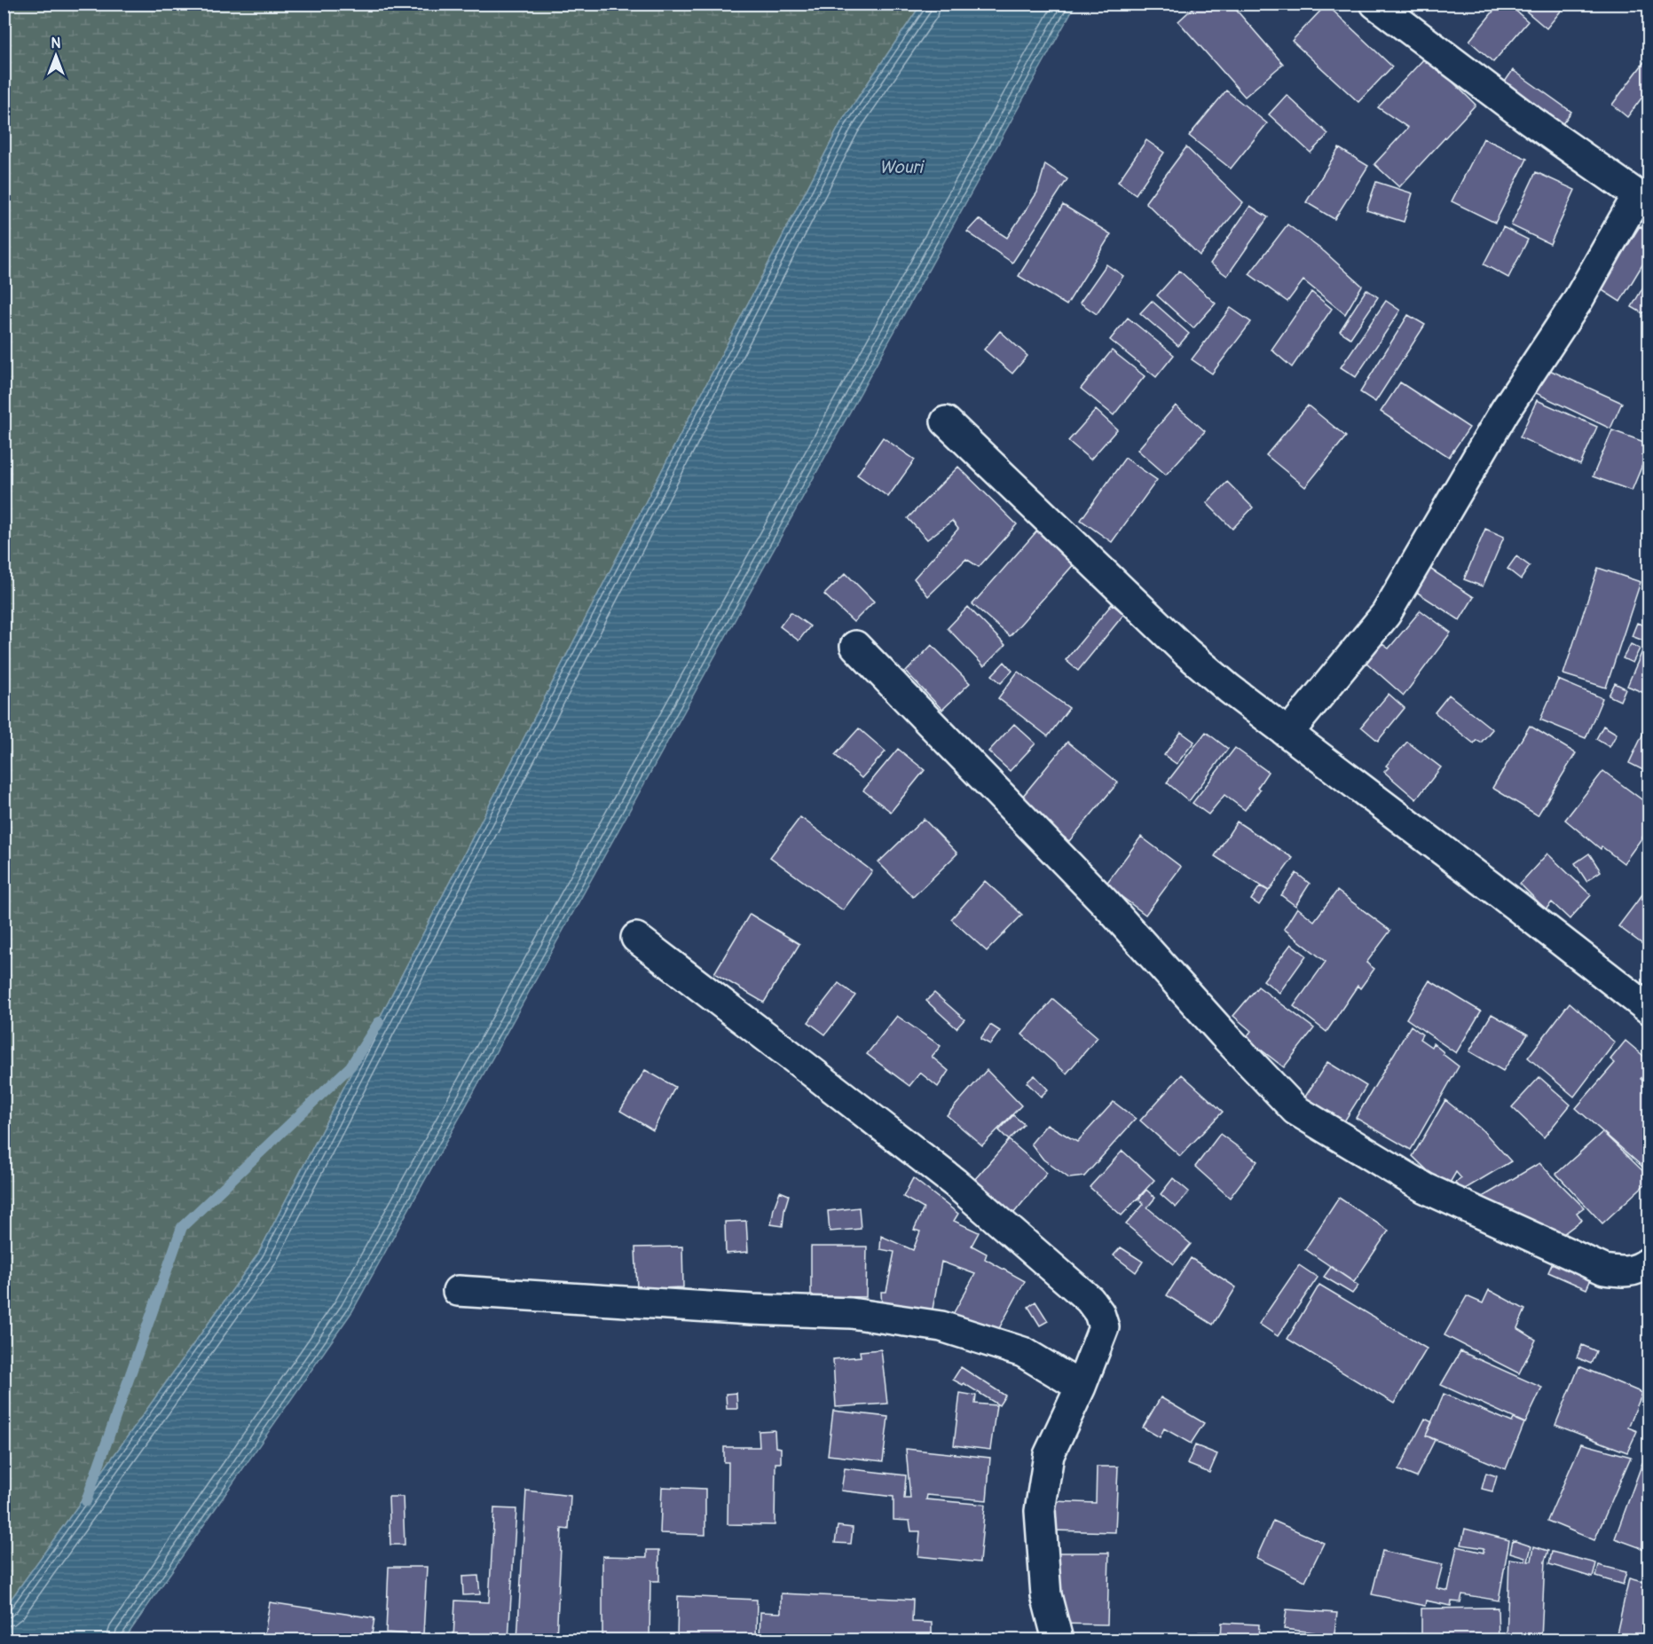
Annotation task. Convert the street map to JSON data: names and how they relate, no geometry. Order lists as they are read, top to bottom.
{
  "water": ["Wouri"],
  "north": "top"
}
